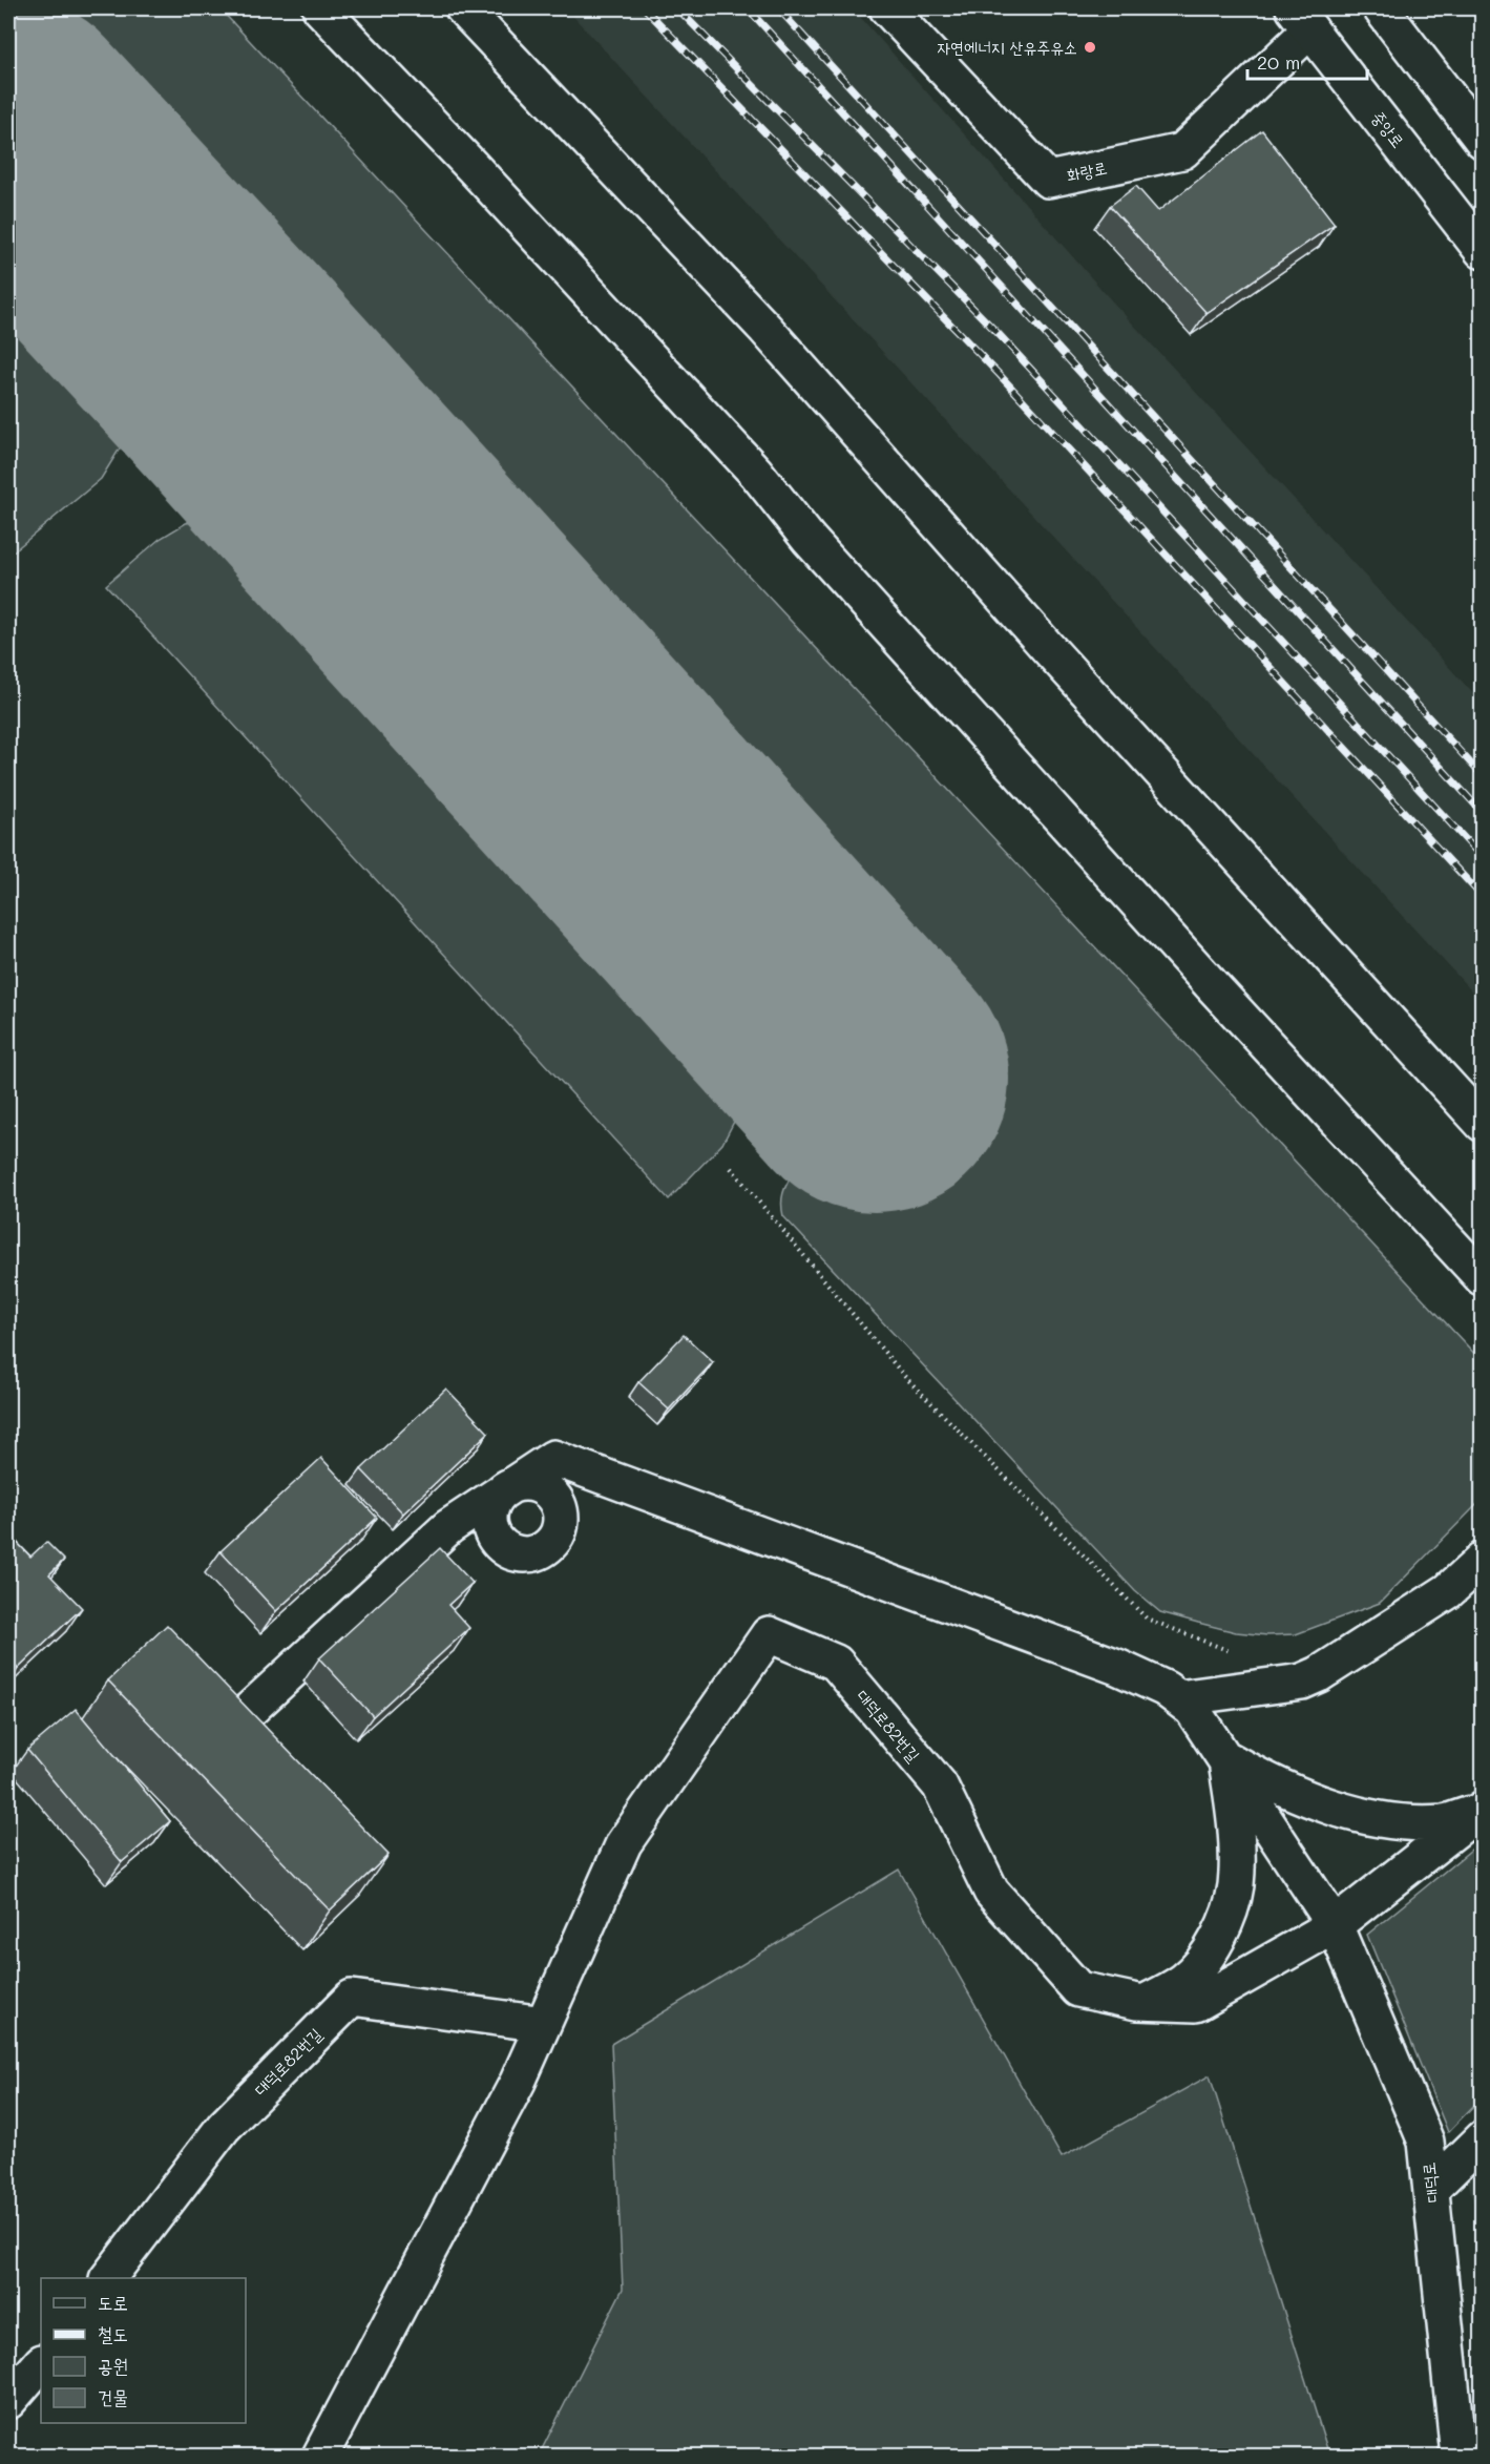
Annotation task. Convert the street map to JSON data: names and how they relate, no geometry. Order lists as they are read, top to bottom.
{
  "streets": {
    "street": [
      "중앙로",
      "화랑로",
      "대덕로82번길",
      "대덕로"
    ]
  },
  "crossings": [
    ["중앙로", "화랑로"],
    ["대덕로82번길", "대덕로"]
  ],
  "places": ["자연에너지 산유주유소"],
  "legend": [
    "도로",
    "철도",
    "공원",
    "건물"
  ],
  "scale_bar": "20 m"
}
